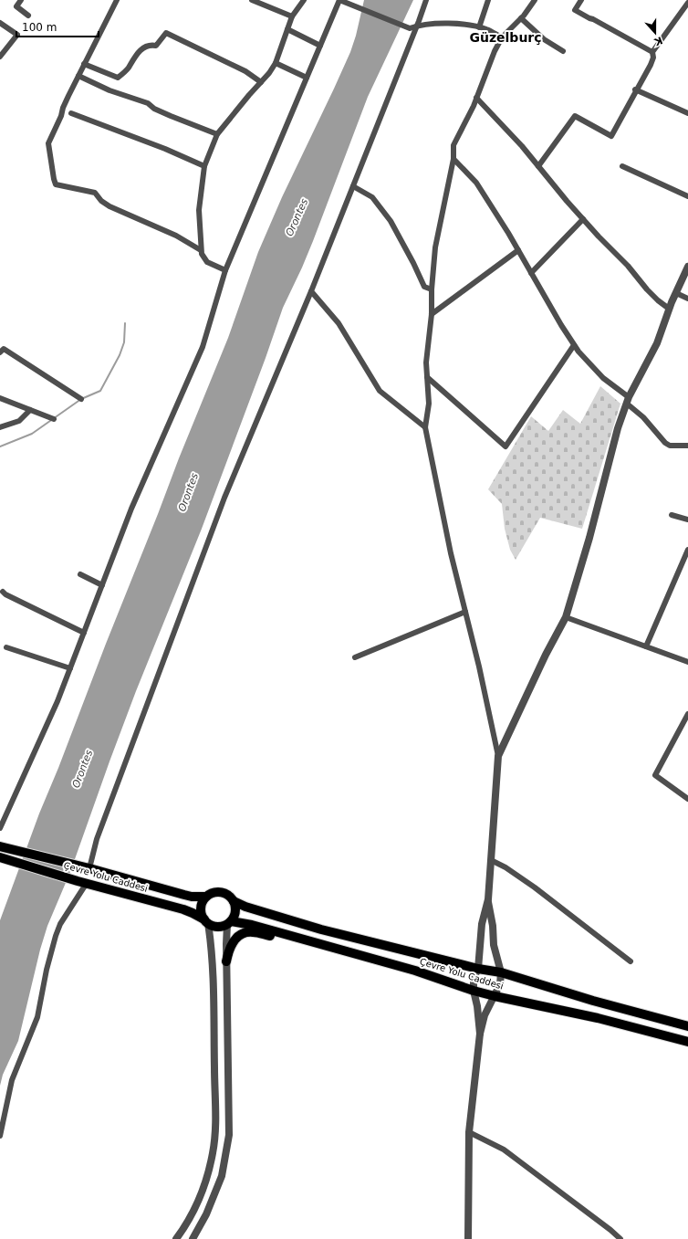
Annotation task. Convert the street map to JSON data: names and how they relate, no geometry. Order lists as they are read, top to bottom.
{
  "streets": {
    "highway": ["Çevre Yolu Caddesi"]
  },
  "districts": ["Güzelburç"],
  "water": ["Orontes"],
  "scale_bar": "100 m",
  "north": "bottom"
}
